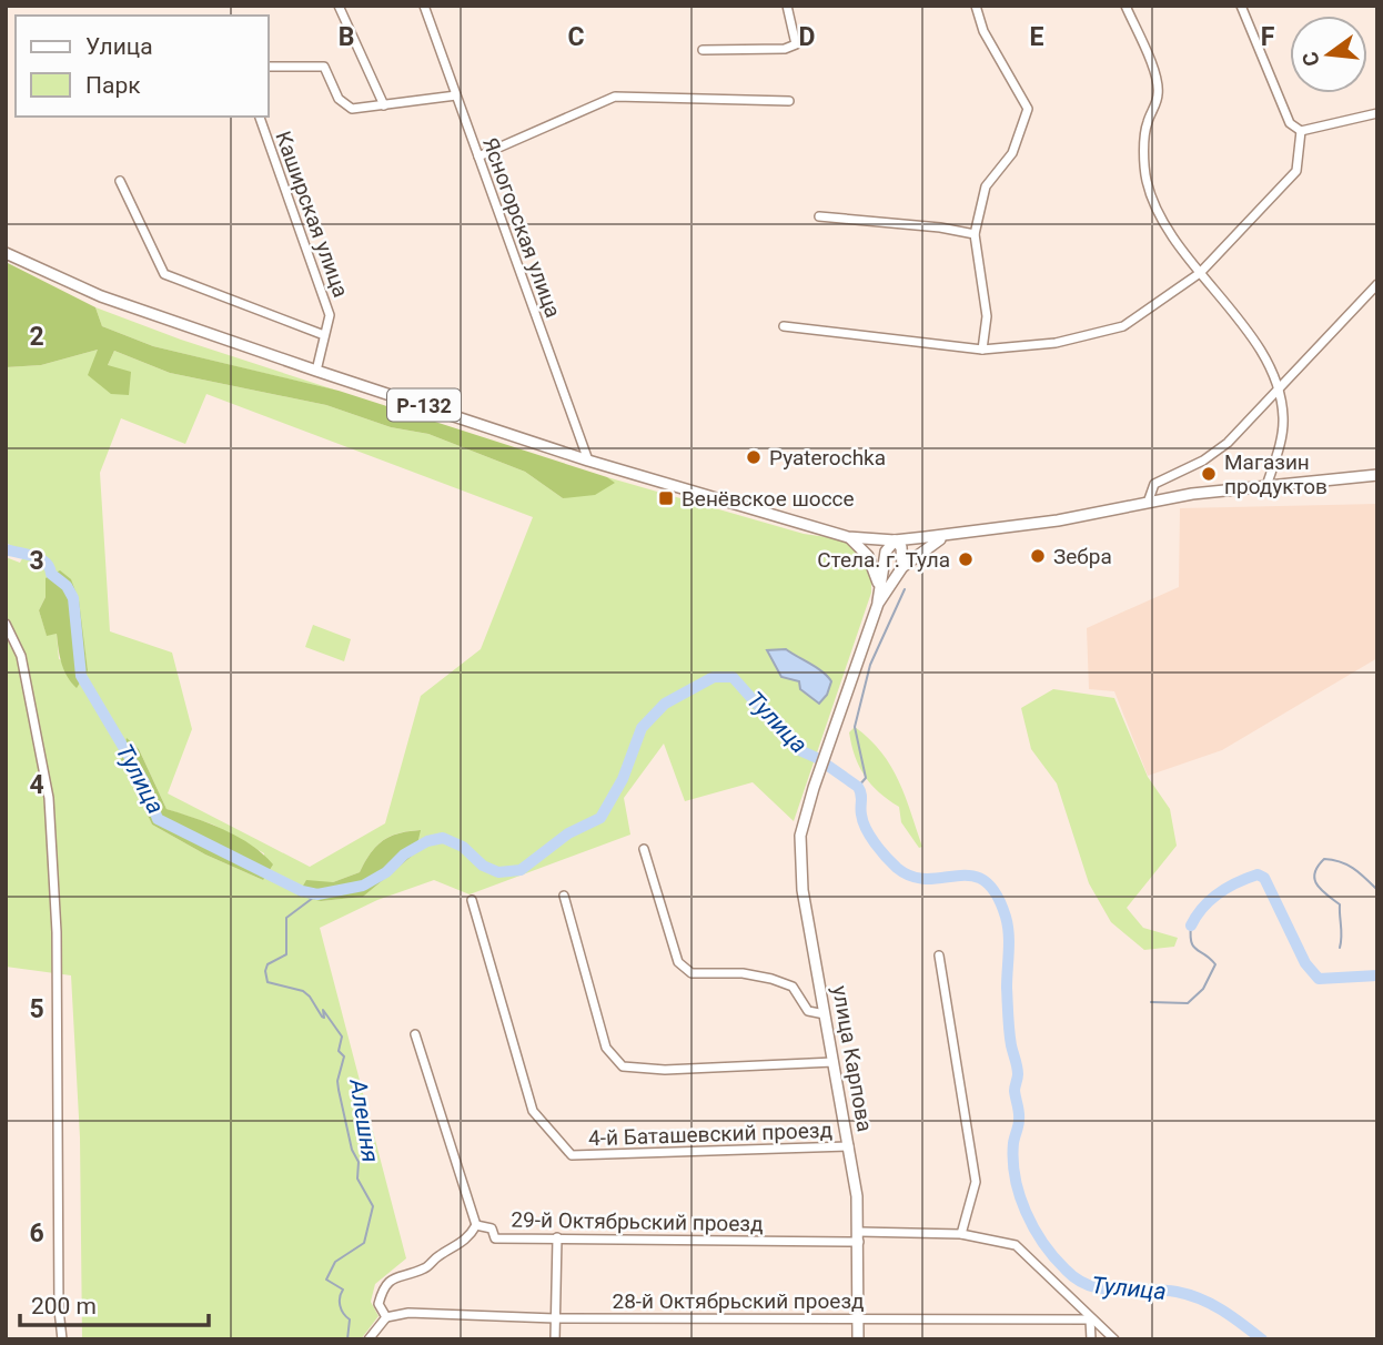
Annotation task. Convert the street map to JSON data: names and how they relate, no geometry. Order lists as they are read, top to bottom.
{
  "streets": {
    "main road": ["Р-132", "улица Карпова"],
    "street": [
      "Каширская улица",
      "Ясногорская улица",
      "4-й Баташевский проезд",
      "29-й Октябрьский проезд",
      "28-й Октябрьский проезд"
    ]
  },
  "crossings": [
    ["Каширская улица", "Р-132"],
    ["Ясногорская улица", "Р-132"],
    ["улица Карпова", "4-й Баташевский проезд"],
    ["улица Карпова", "29-й Октябрьский проезд"],
    ["улица Карпова", "28-й Октябрьский проезд"],
    ["29-й Октябрьский проезд", "28-й Октябрьский проезд"]
  ],
  "water": ["Тулица", "Алешня"],
  "places": {
    "other": [
      "Pyaterochka",
      "Магазин продуктов",
      "Зебра",
      "Стела. г. Тула"
    ],
    "transit": ["Венёвское шоссе"]
  },
  "legend": ["Улица", "Парк"],
  "scale_bar": "200 m",
  "north": "left",
  "grid": {
    "columns": [
      "B",
      "C",
      "D",
      "E",
      "F"
    ],
    "rows": [
      "2",
      "3",
      "4",
      "5",
      "6"
    ]
  }
}
